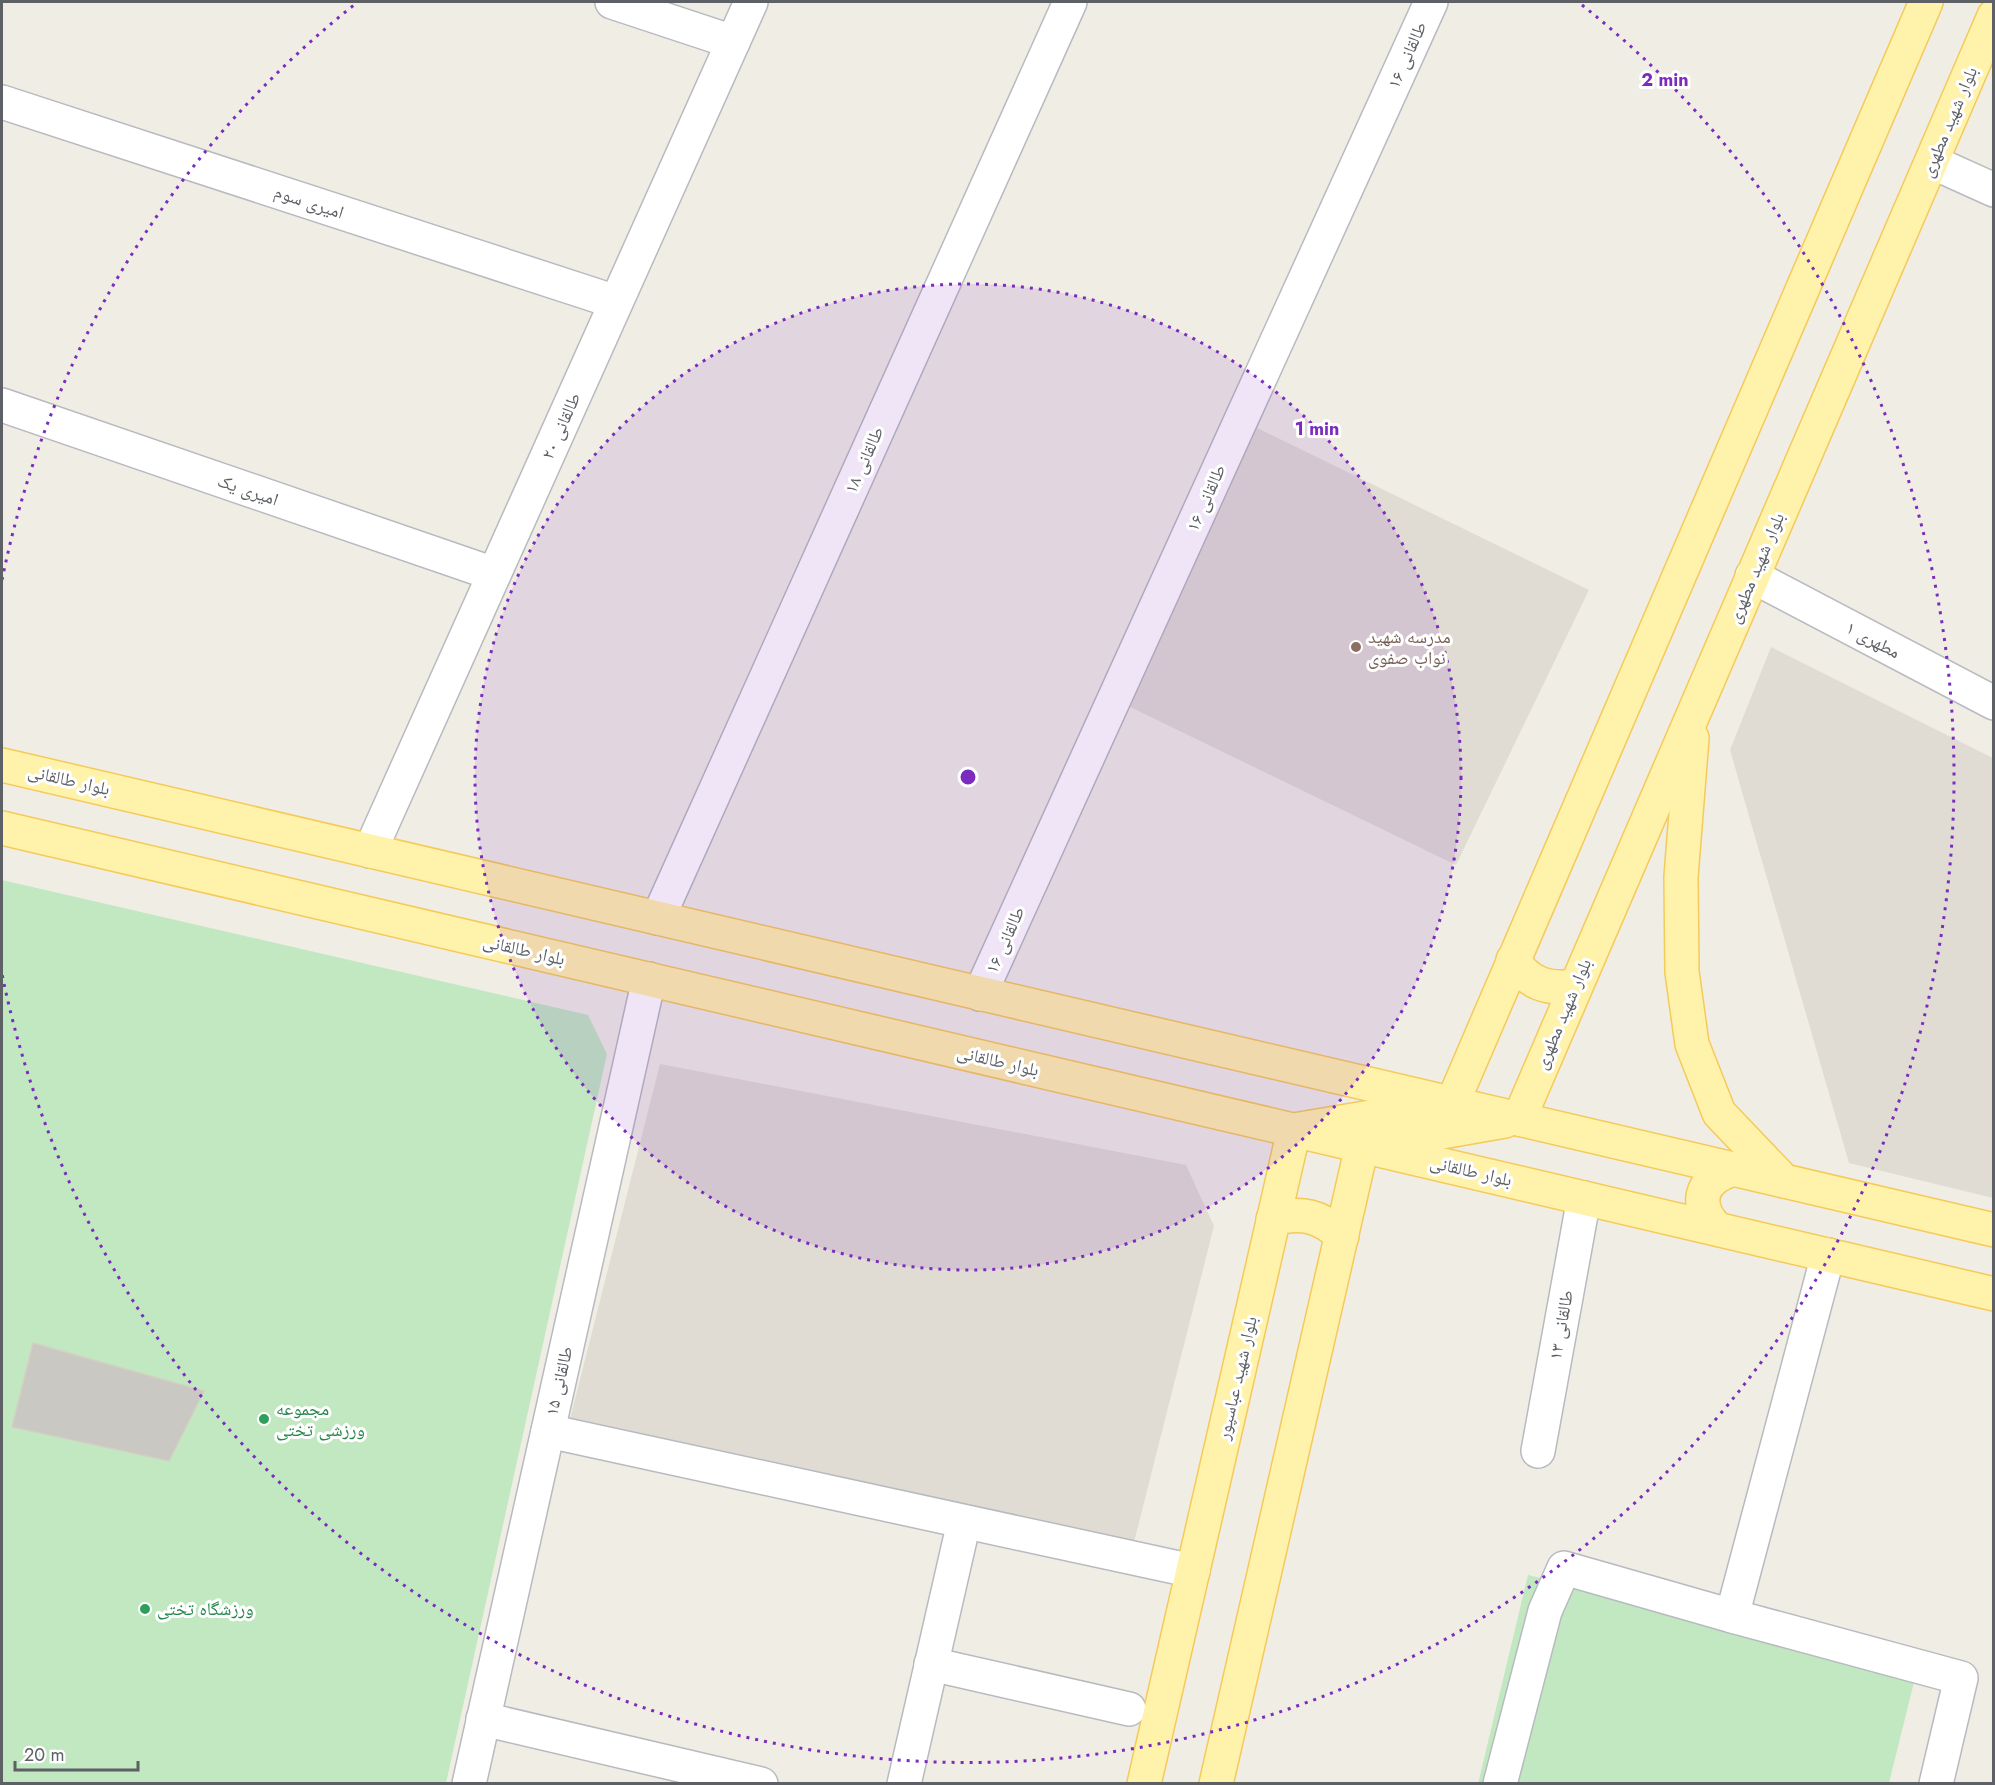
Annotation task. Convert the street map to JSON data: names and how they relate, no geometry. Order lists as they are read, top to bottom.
{
  "streets": {
    "main road": ["بلوار شهید مطهری", "بلوار طالقانی", "بلوار شهید عباسپور"],
    "street": [
      "طالقانی ۱۶",
      "امیری سوم",
      "طالقانی ۲۰",
      "طالقانی ۱۸",
      "امیری یک",
      "مطهری ۱",
      "طالقانی ۱۳",
      "طالقانی ۱۵"
    ]
  },
  "crossings": [
    ["طالقانی ۱۶", "بلوار طالقانی"],
    ["بلوار شهید مطهری", "مطهری ۱"],
    ["بلوار شهید مطهری", "بلوار طالقانی"],
    ["امیری سوم", "طالقانی ۲۰"],
    ["طالقانی ۲۰", "امیری یک"],
    ["طالقانی ۲۰", "بلوار طالقانی"],
    ["طالقانی ۱۸", "بلوار طالقانی"],
    ["بلوار طالقانی", "طالقانی ۱۳"],
    ["بلوار طالقانی", "بلوار شهید عباسپور"],
    ["بلوار طالقانی", "طالقانی ۱۵"]
  ],
  "places": ["مدرسه شهید نواب صفوی", "مجموعه ورزشی تختی", "ورزشگاه تختی"],
  "scale_bar": "20 m",
  "rings": ["2 min", "1 min"]
}
